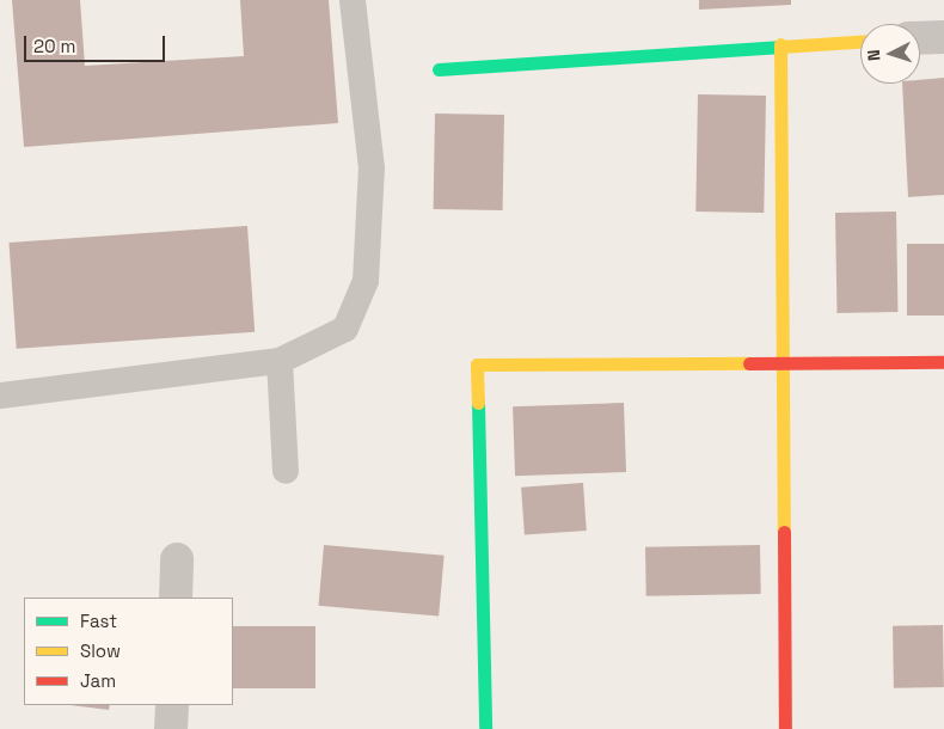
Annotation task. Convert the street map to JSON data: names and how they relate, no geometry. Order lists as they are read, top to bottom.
{
  "legend": ["Fast", "Slow", "Jam"],
  "scale_bar": "20 m",
  "north": "left"
}
